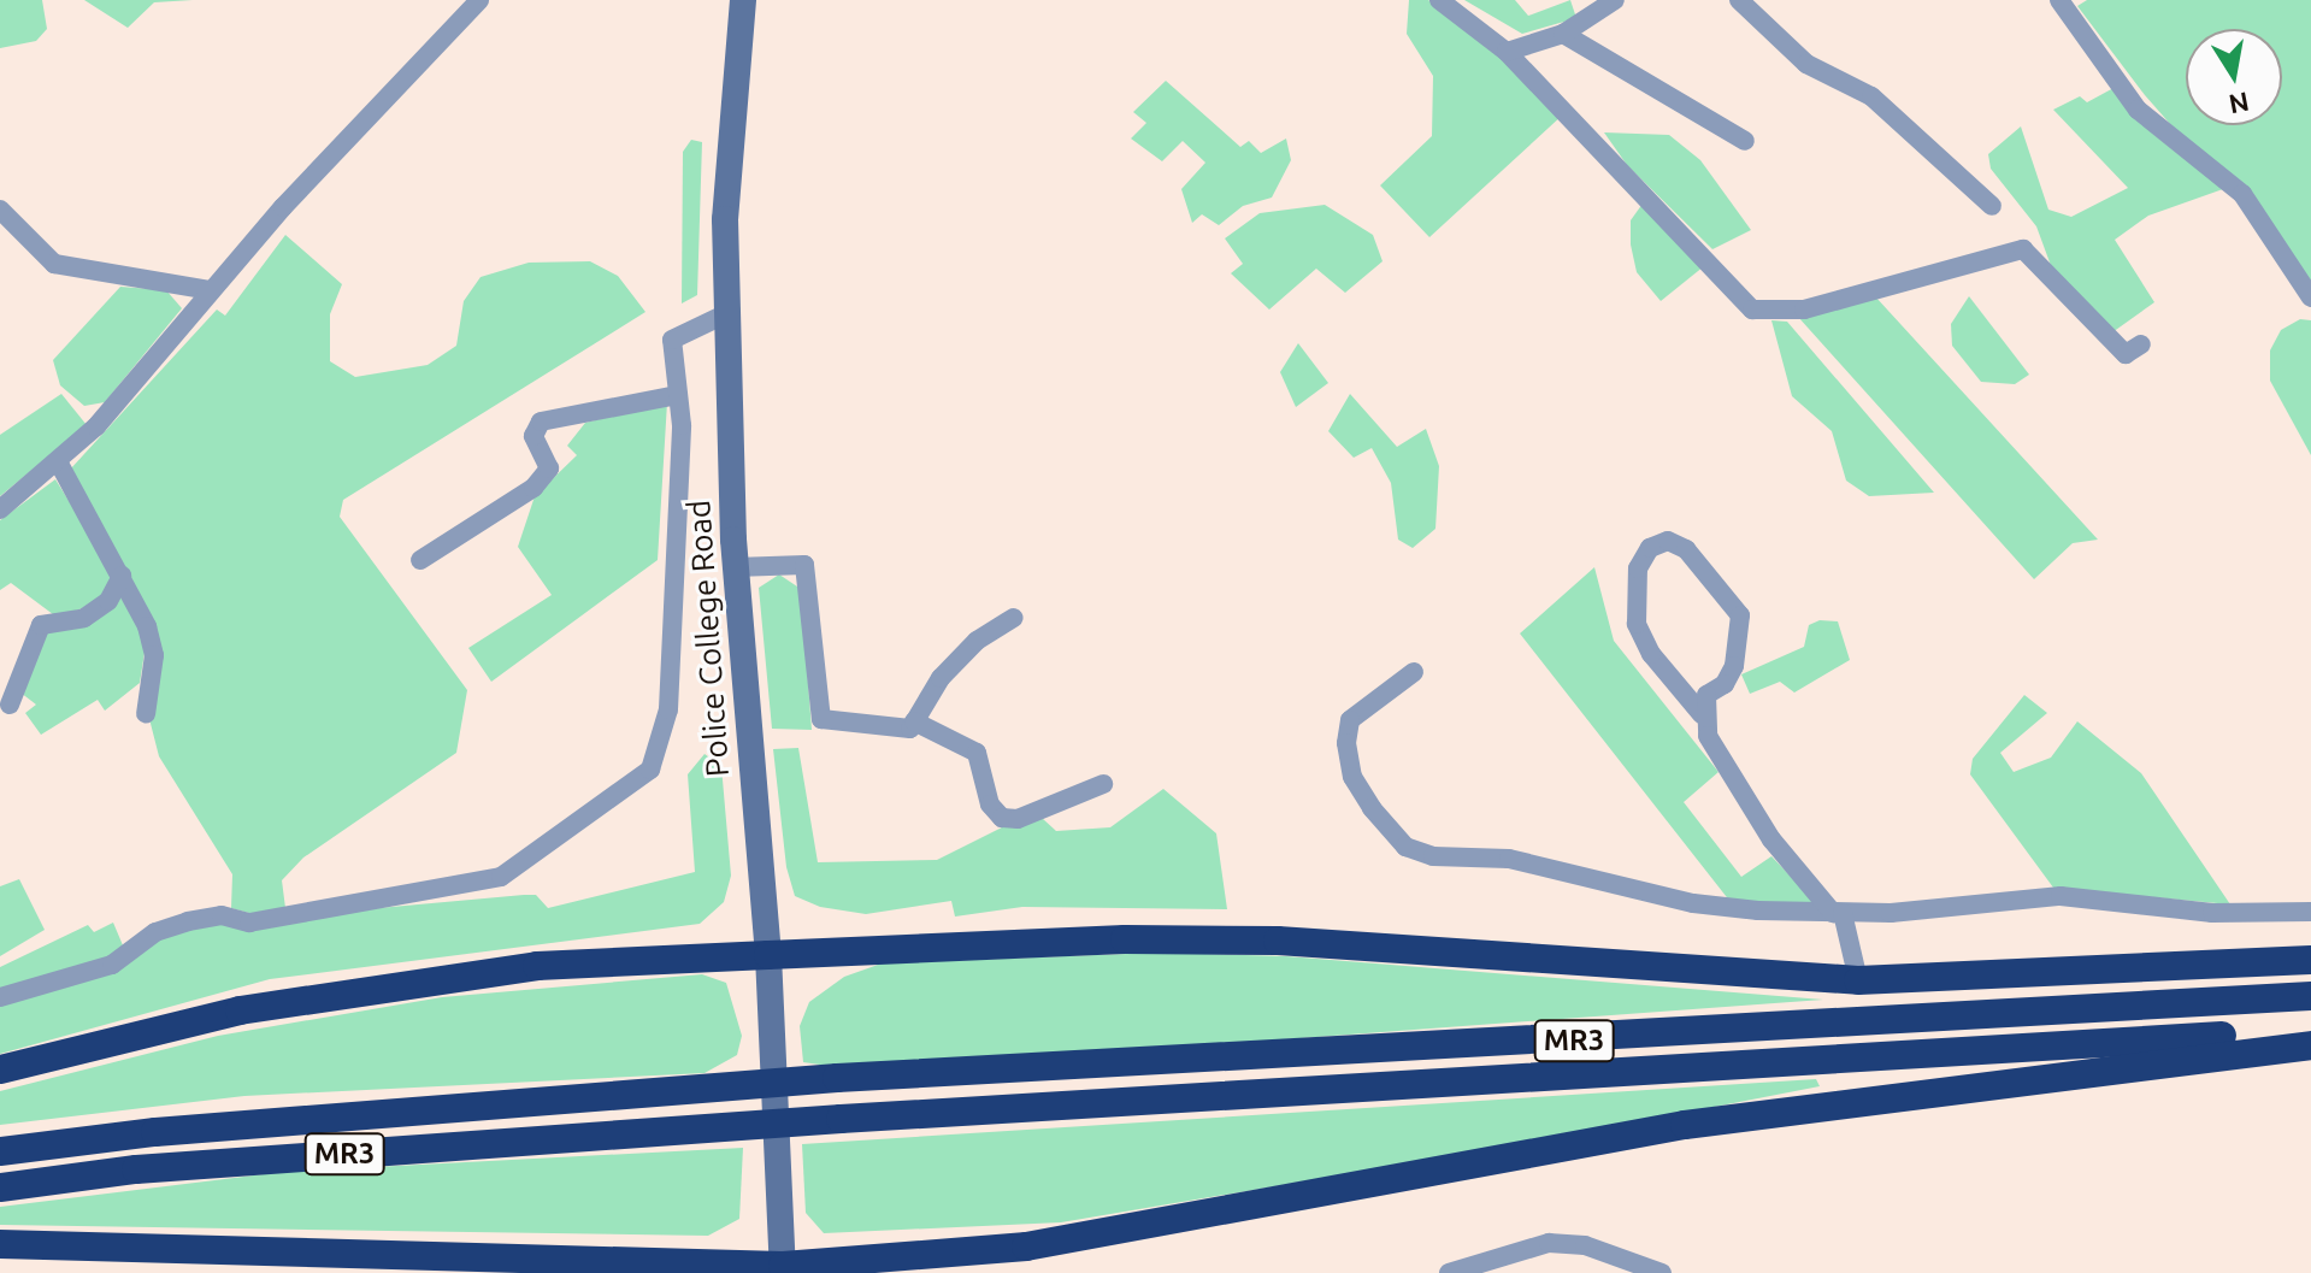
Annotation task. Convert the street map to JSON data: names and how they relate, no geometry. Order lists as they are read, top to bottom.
{
  "streets": {
    "highway": ["MR3"],
    "street": ["Police College Road"]
  },
  "north": "bottom"
}
